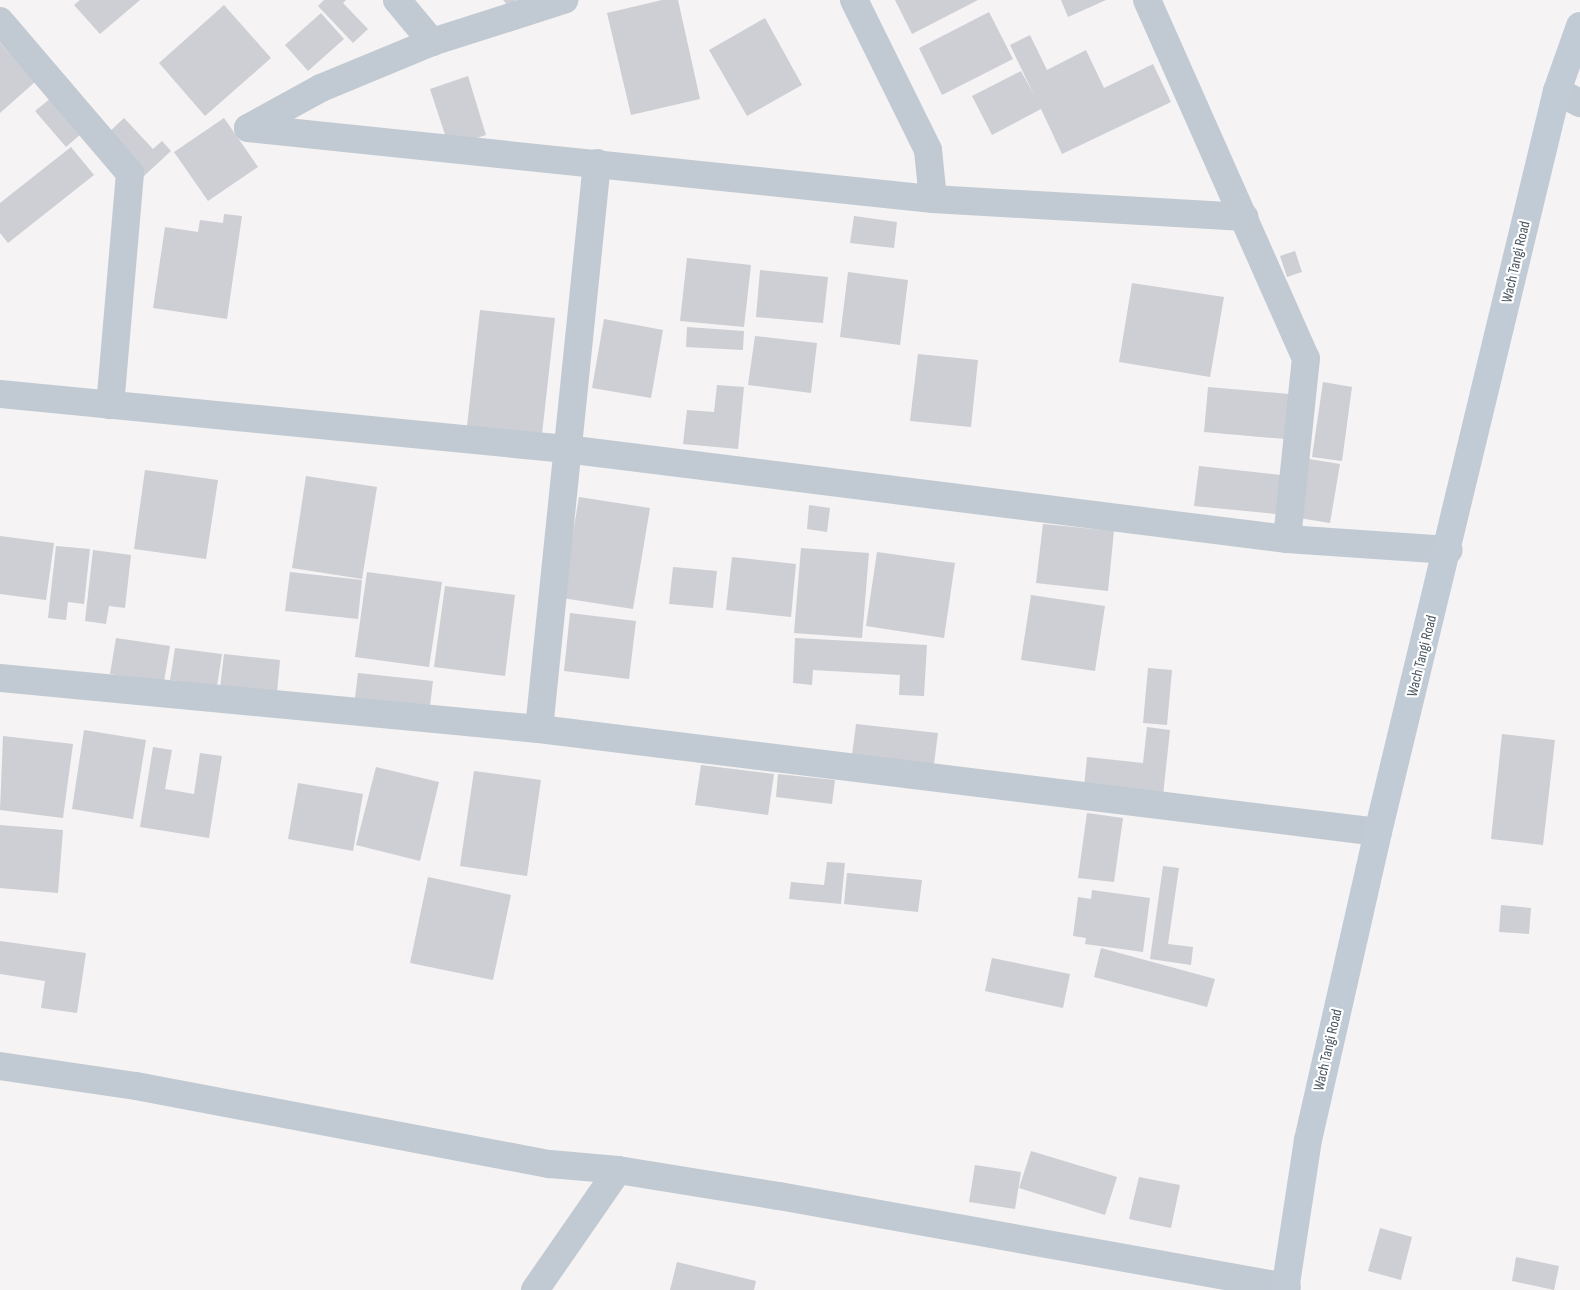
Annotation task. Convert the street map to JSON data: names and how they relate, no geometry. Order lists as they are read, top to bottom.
{
  "streets": {
    "main road": ["Wach Tangi Road"]
  }
}
